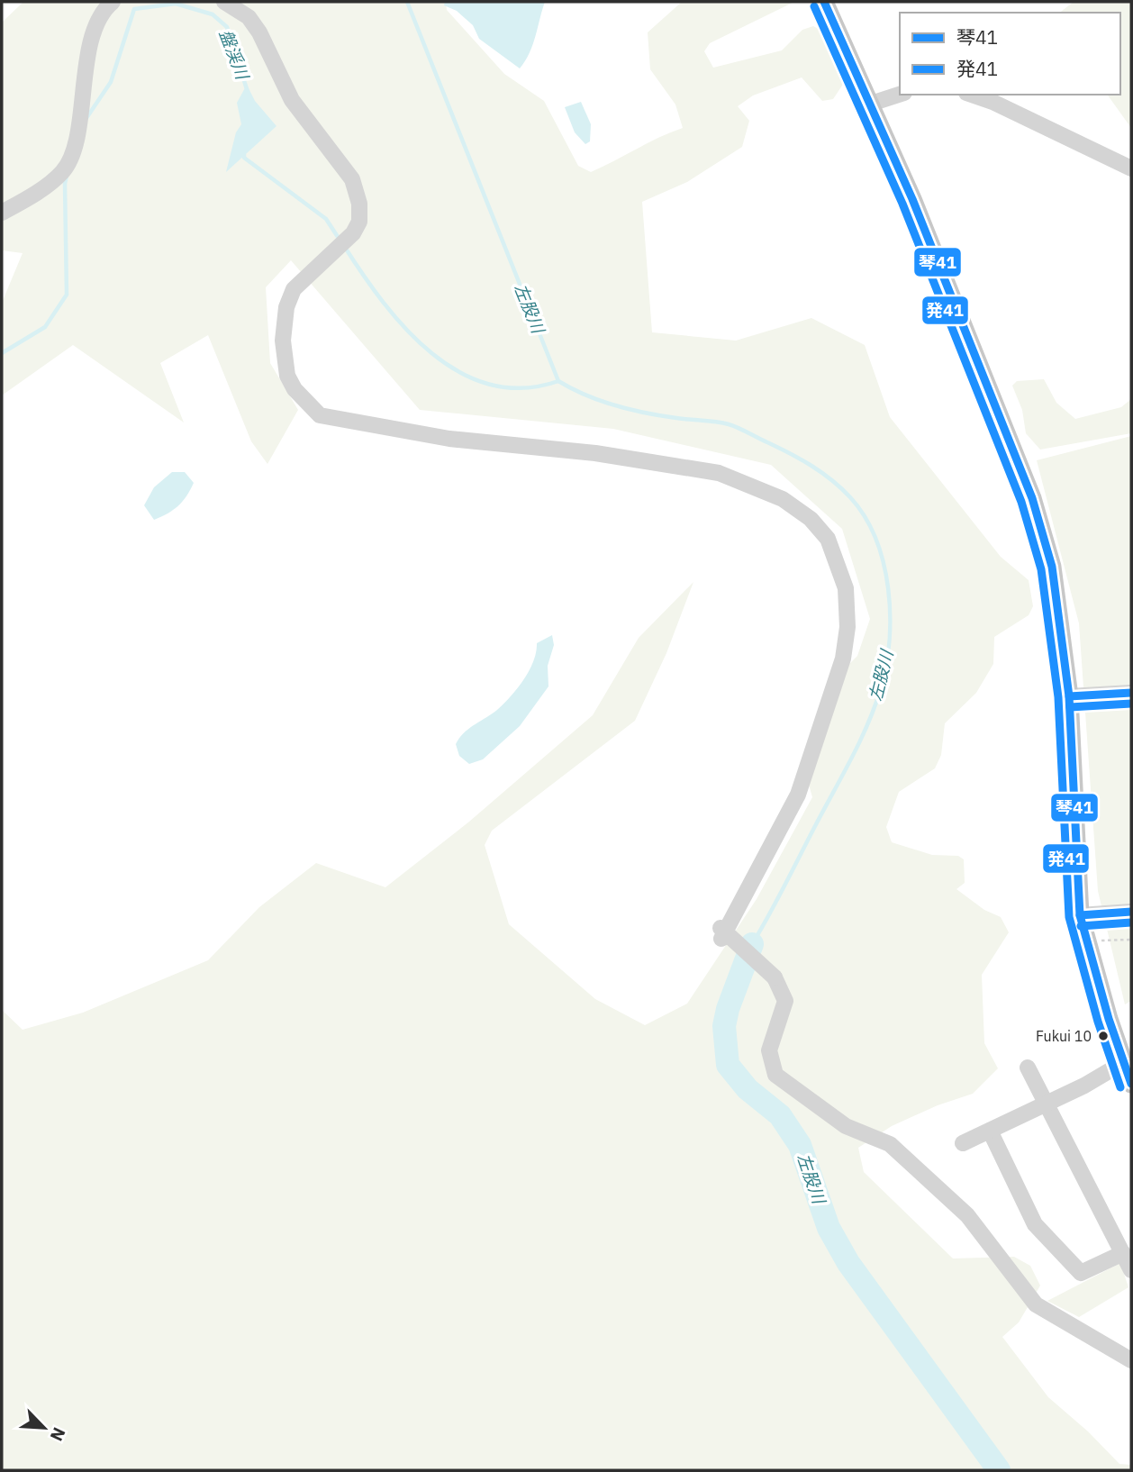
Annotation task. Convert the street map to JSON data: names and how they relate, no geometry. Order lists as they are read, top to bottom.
{
  "water": ["盤渓川", "左股川"],
  "places": ["Fukui 10"],
  "lines": ["transit line 琴41", "transit line 発41"],
  "legend": ["琴41", "発41"],
  "north": "bottom right"
}
